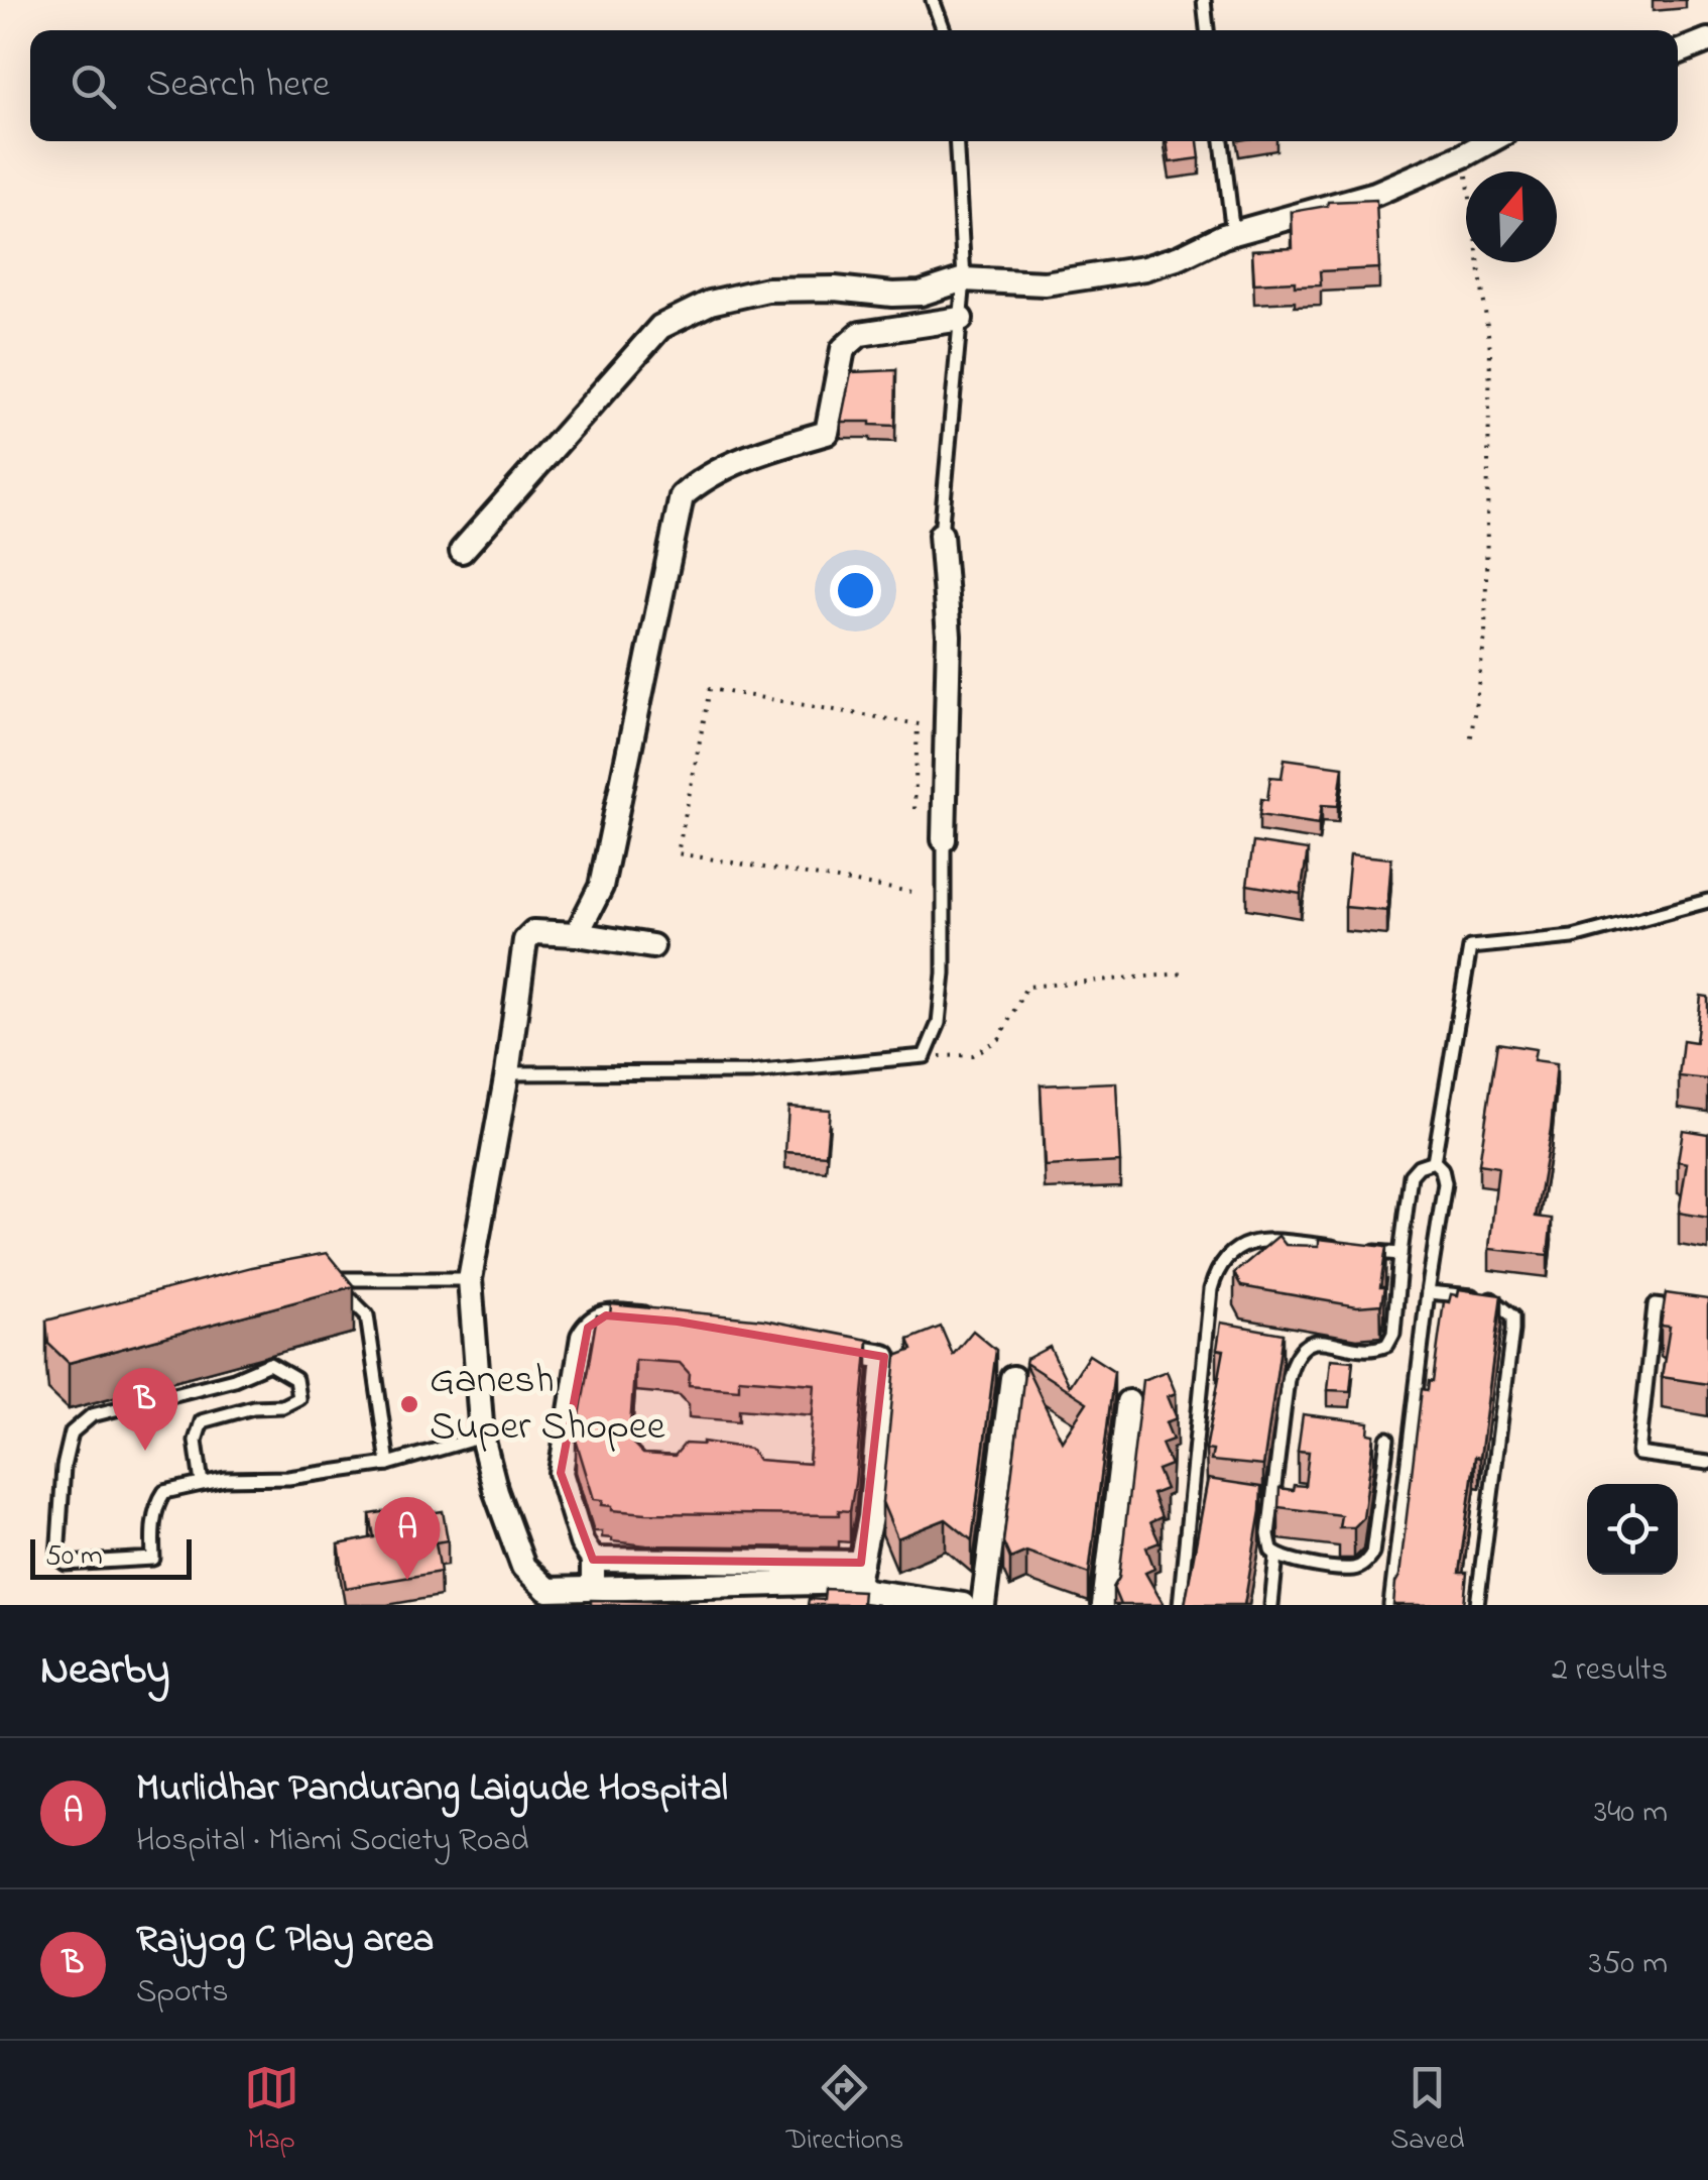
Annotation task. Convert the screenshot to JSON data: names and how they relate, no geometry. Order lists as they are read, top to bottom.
{
  "places": ["Ganesh Super Shopee"],
  "scale_bar": "50 m",
  "north": "top",
  "page": {
    "search": "Search here",
    "pins": ["B", "A"],
    "scale": "50 m",
    "heading": ["Nearby", "2 results"],
    "list": [
      {
        "mark": "A",
        "name": "Murlidhar Pandurang Laigude Hospital",
        "note": "Hospital · Miami Society Road",
        "value": "340 m"
      },
      {
        "mark": "B",
        "name": "Rajyog C Play area",
        "note": "Sports",
        "value": "350 m"
      }
    ],
    "nav": ["Map", "Directions", "Saved"]
  }
}
